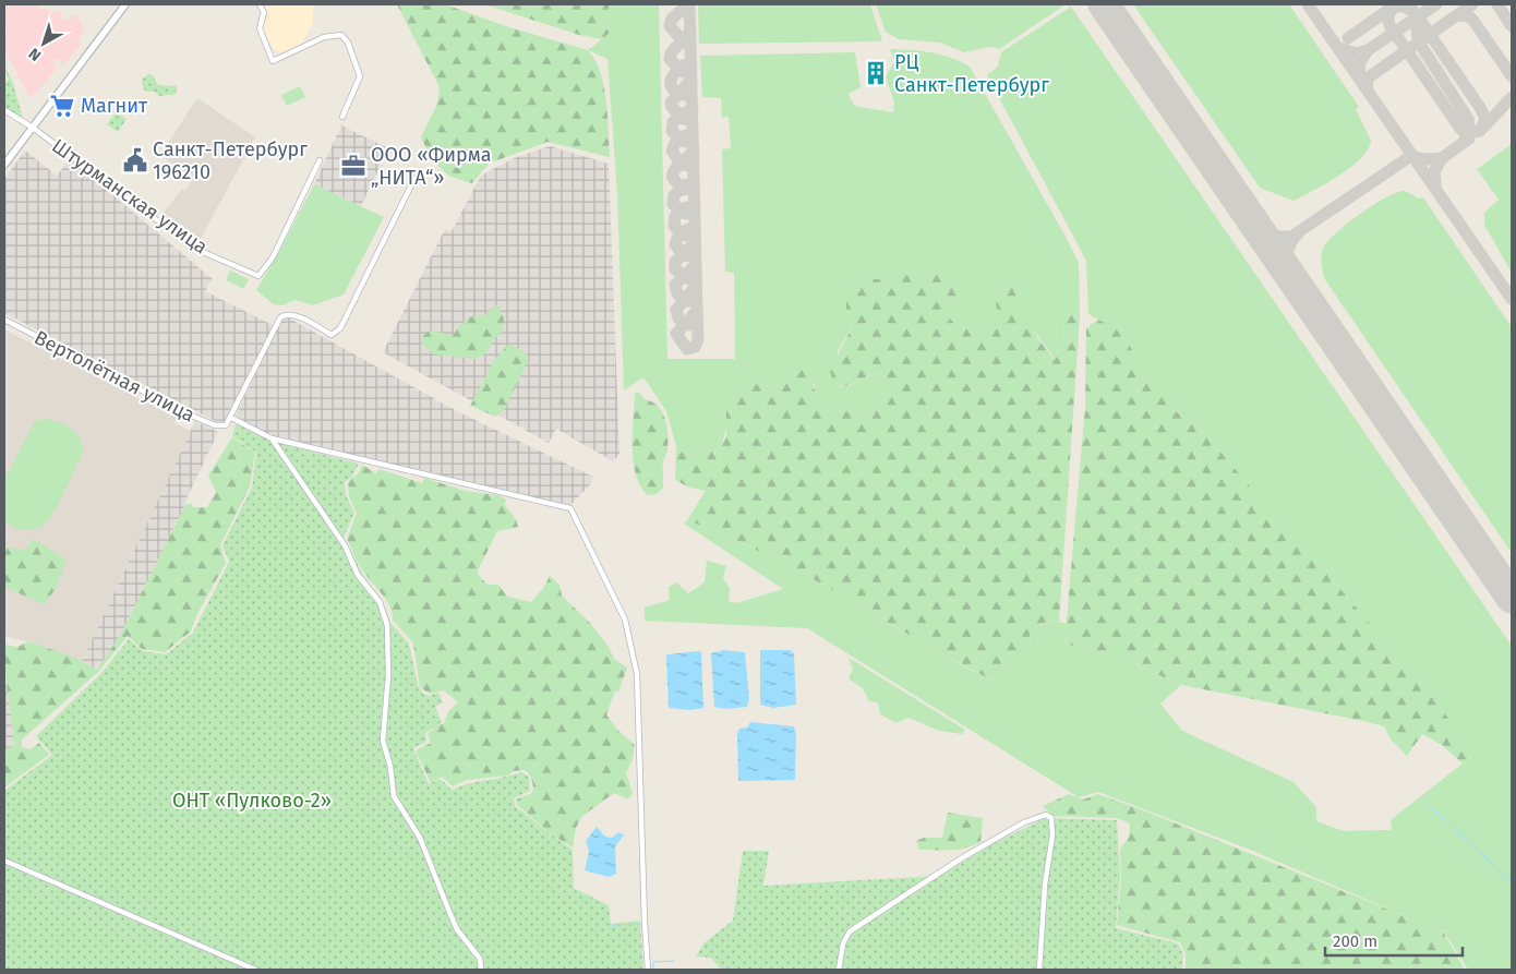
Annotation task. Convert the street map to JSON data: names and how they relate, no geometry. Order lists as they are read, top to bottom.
{
  "streets": {
    "street": ["Штурманская улица", "Вертолётная улица"]
  },
  "parks": ["ОНТ «Пулково-2»"],
  "places": {
    "building": ["РЦ Санкт-Петербург"],
    "supermarket": ["Магнит"],
    "public building": ["Санкт-Петербург 196210"],
    "office": ["ООО «Фирма „НИТА“»"]
  },
  "scale_bar": "200 m",
  "north": "bottom left"
}
